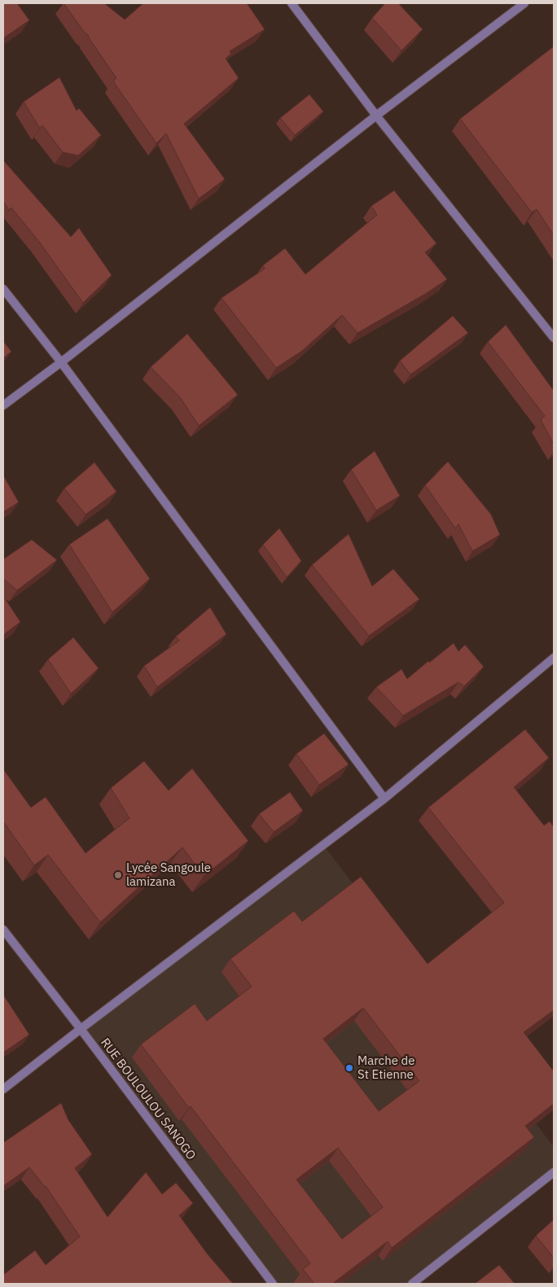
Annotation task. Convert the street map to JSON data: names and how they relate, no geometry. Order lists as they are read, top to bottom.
{
  "streets": {
    "street": ["RUE BOULOULOU SANOGO"]
  },
  "places": ["Lycée Sangoule lamizana", "Marche de St Etienne"]
}
